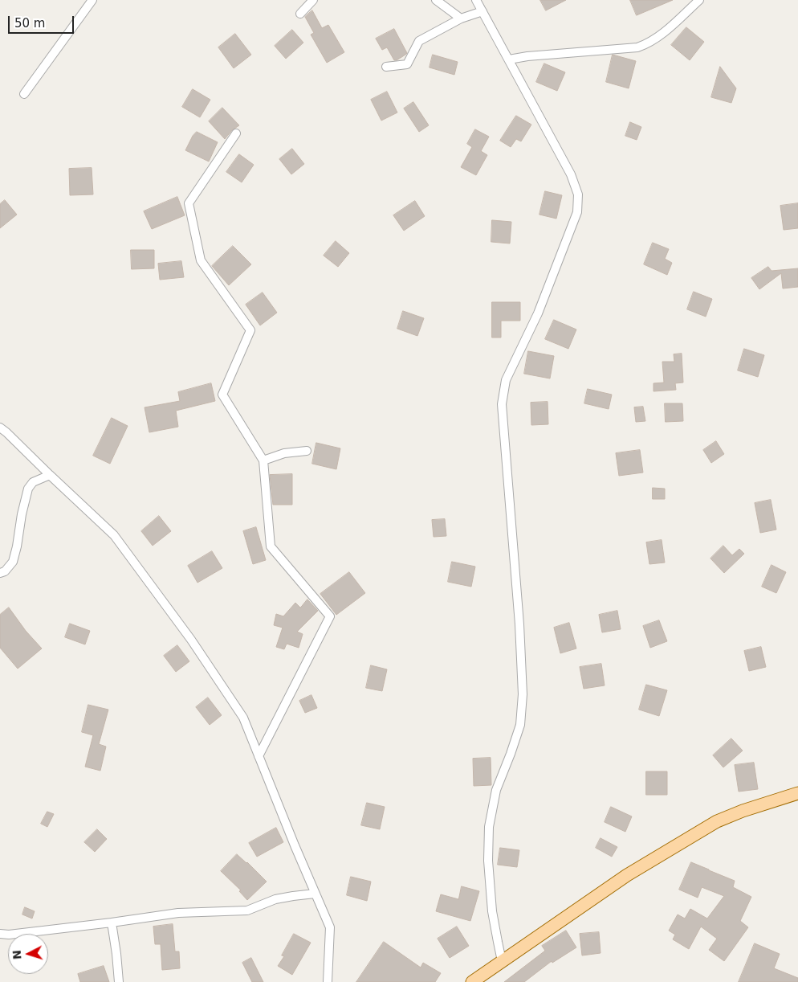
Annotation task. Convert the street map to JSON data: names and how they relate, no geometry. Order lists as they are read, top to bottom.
{
  "scale_bar": "50 m",
  "north": "left"
}
